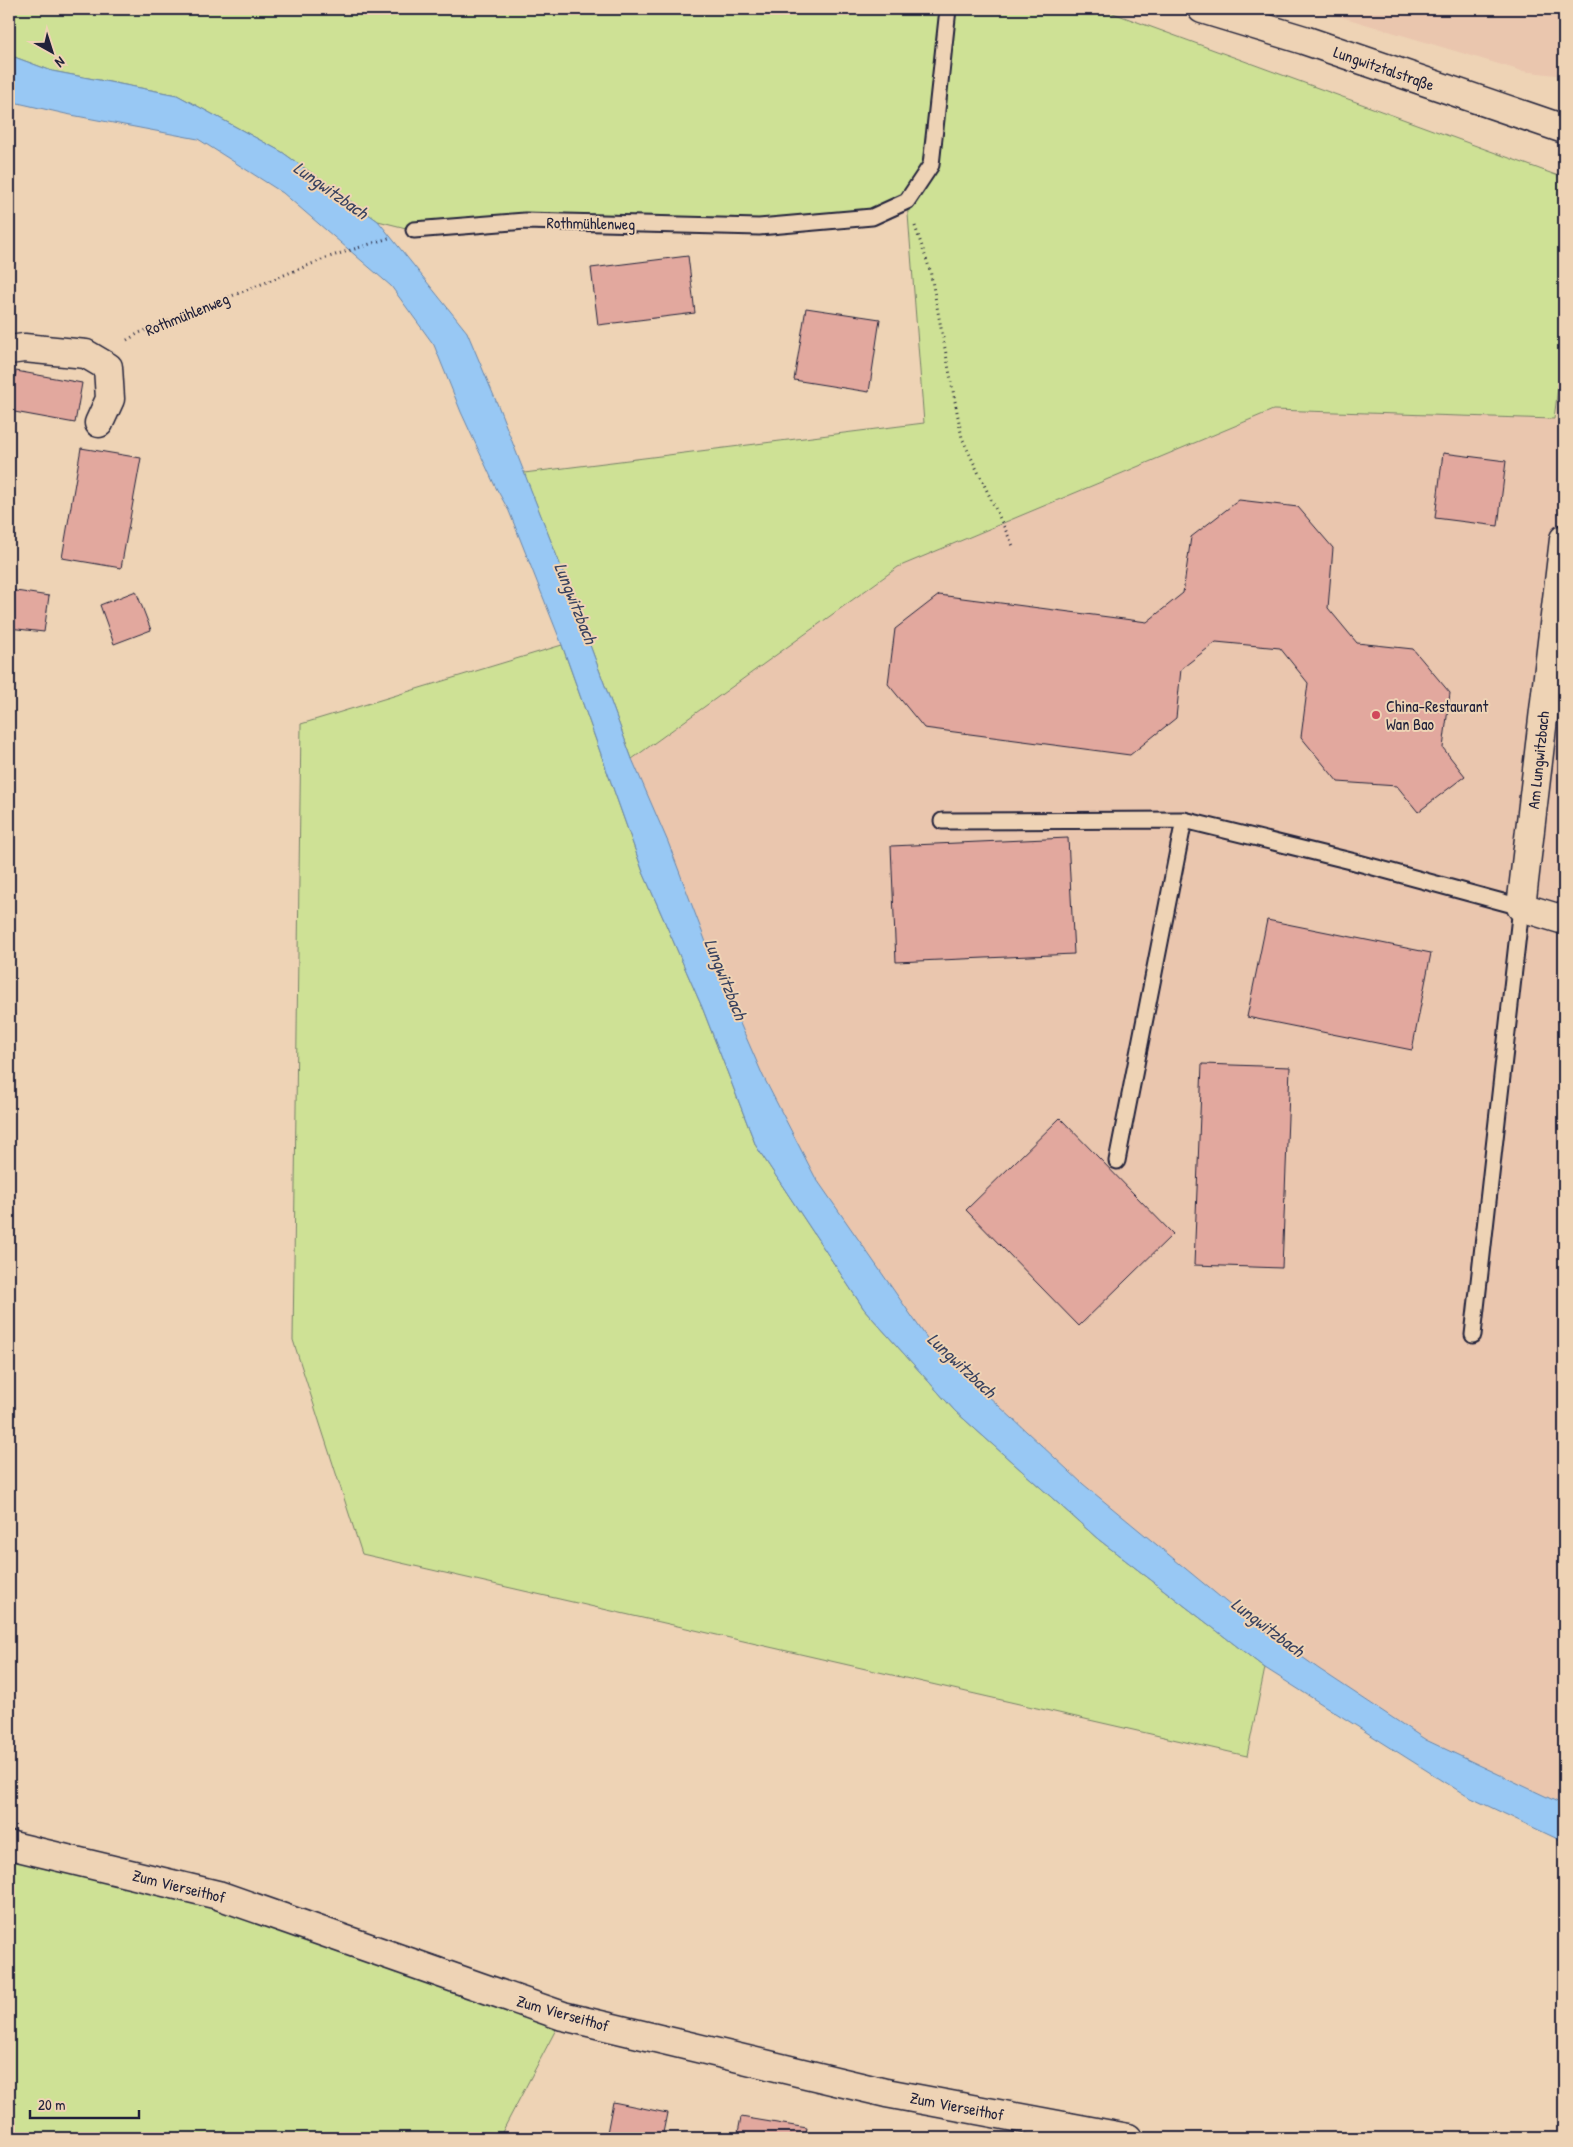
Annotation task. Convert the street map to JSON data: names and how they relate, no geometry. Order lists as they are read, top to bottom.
{
  "streets": {
    "street": ["Lungwitztalstraße", "Am Lungwitzbach", "Zum Vierseithof"],
    "lane": ["Rothmühlenweg"]
  },
  "water": ["Lungwitzbach"],
  "places": ["China-Restaurant Wan Bao"],
  "scale_bar": "20 m",
  "north": "bottom right"
}
